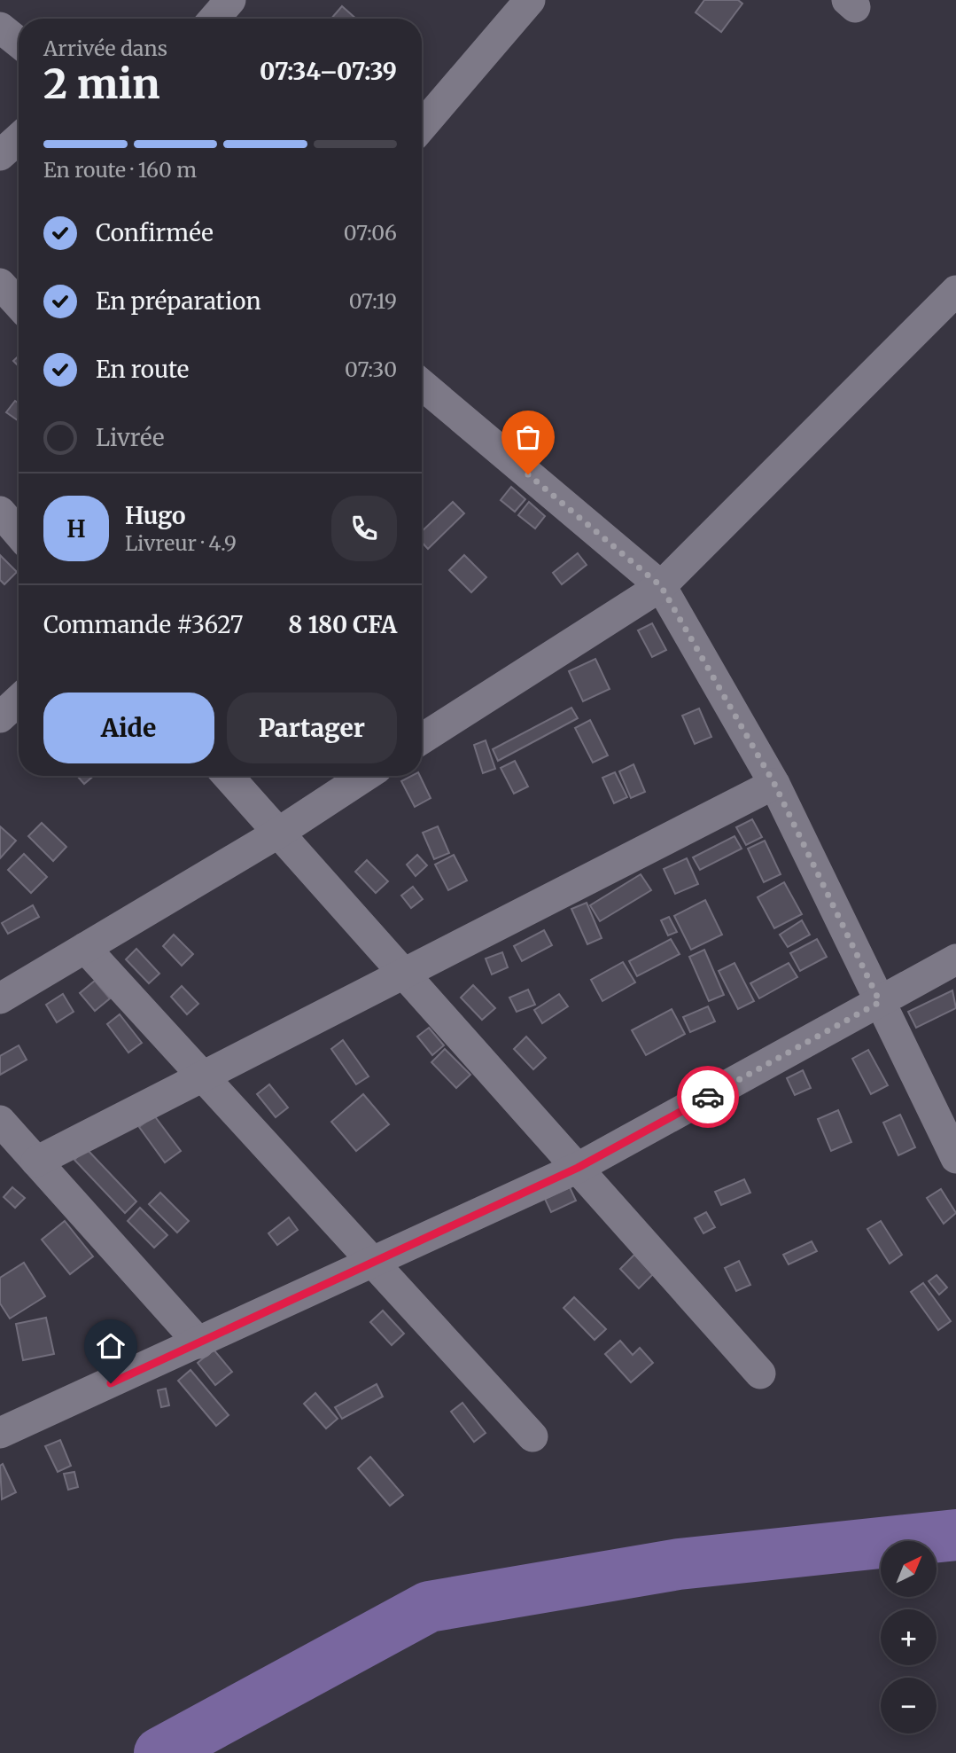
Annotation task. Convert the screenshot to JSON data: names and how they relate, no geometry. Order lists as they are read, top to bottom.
{
  "north": "top right",
  "page": {
    "heading": ["2 min", "Arrivée dans", "07:34–07:39"],
    "panel": [
      "Hugo",
      "Livreur · 4.9",
      "Commande #3627",
      "8 180 CFA"
    ],
    "bar": "En route · 160 m",
    "list": [
      ["Confirmée", "07:06"],
      ["En préparation", "07:19"],
      ["En route", "07:30"],
      "Livrée"
    ],
    "round": "H",
    "buttons": ["Aide", "Partager"],
    "map_buttons": ["+", "−"]
  }
}
